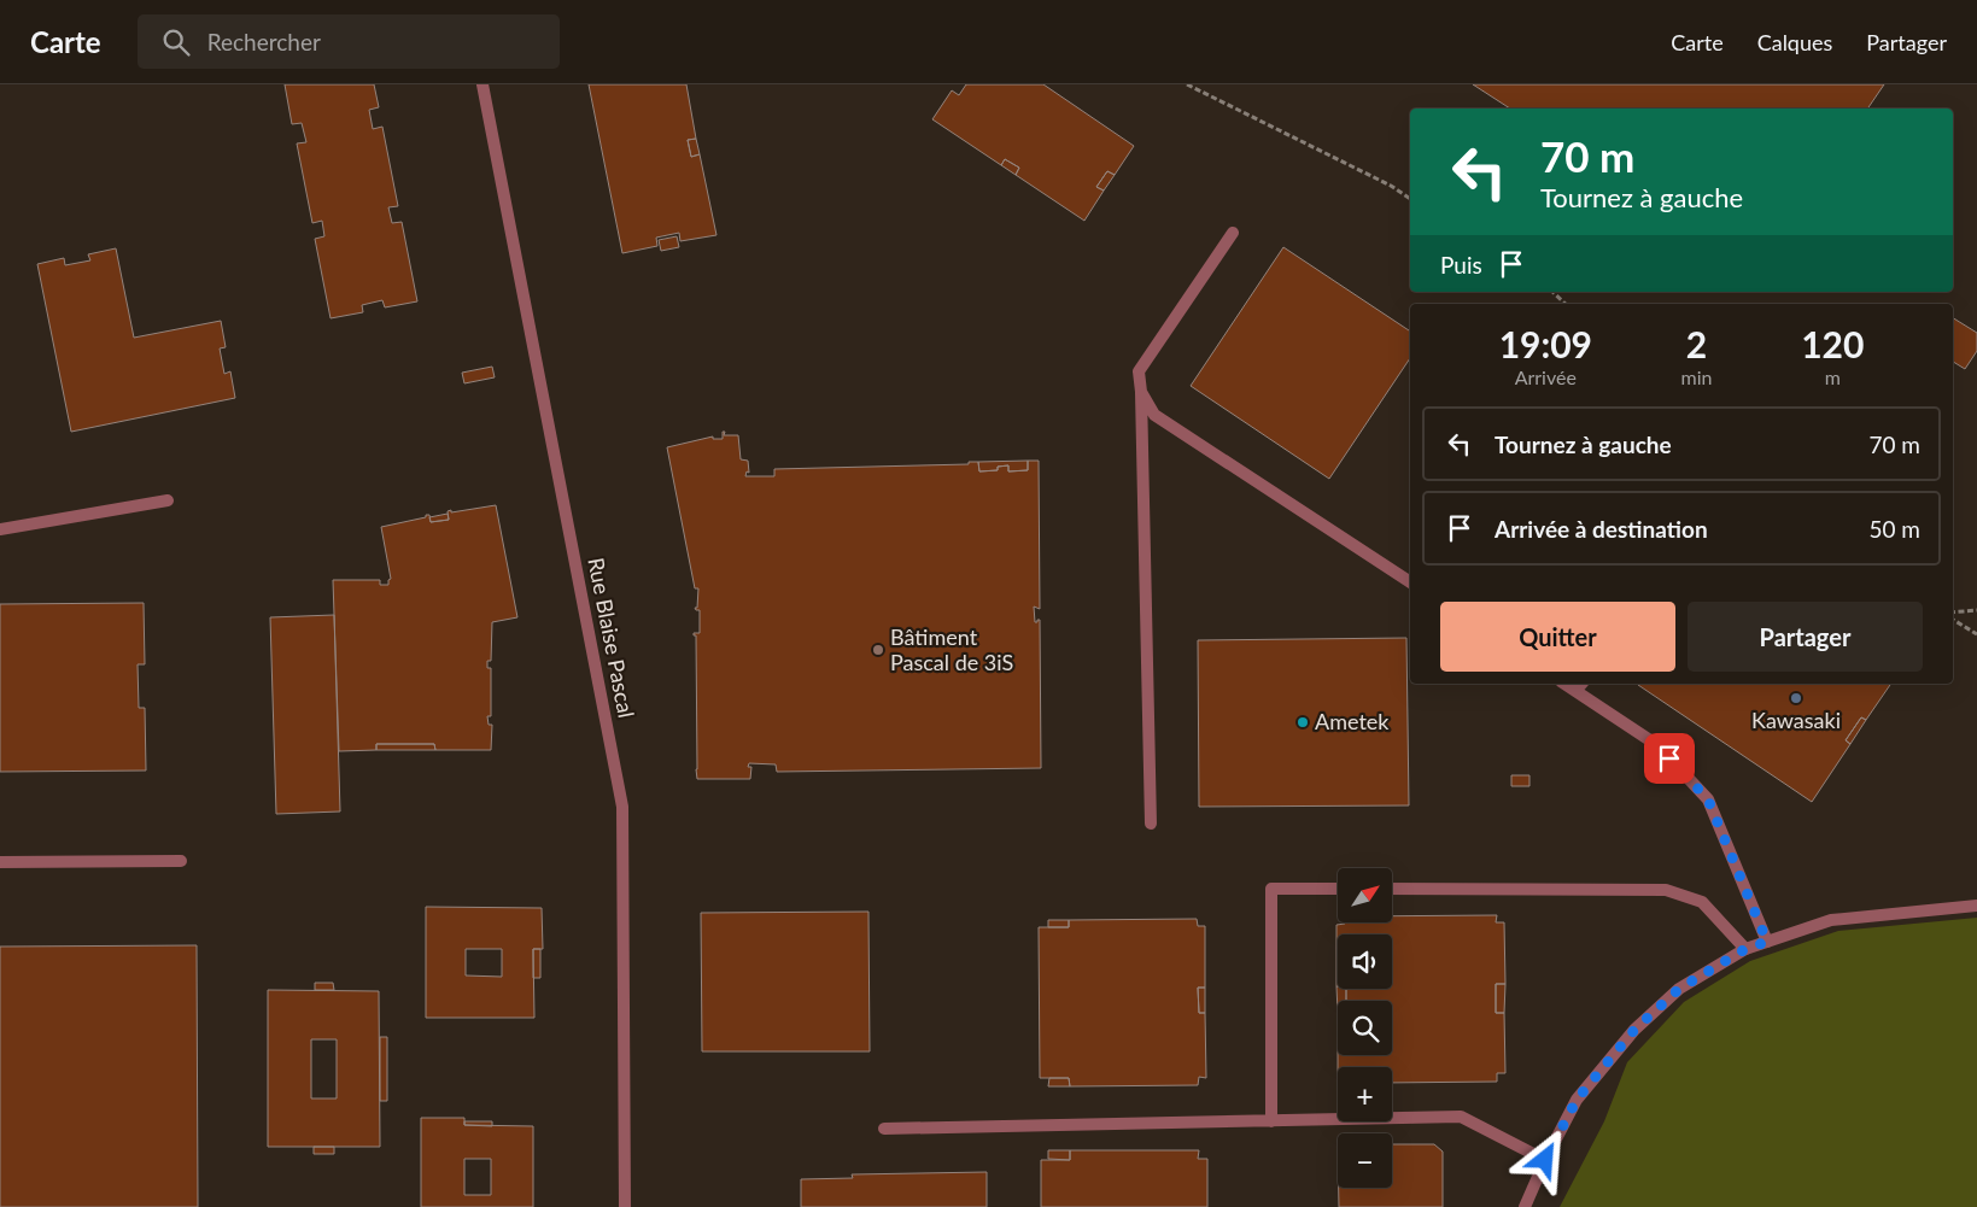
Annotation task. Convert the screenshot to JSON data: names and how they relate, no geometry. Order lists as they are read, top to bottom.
{
  "streets": {
    "street": ["Rue Blaise Pascal"]
  },
  "places": ["Bâtiment Pascal de 3iS", "Kawasaki", "Ametek"],
  "north": "top right",
  "page": {
    "header": "Carte",
    "search": "Rechercher",
    "nav": ["Carte", "Calques", "Partager"],
    "turn": ["70 m", "Tournez à gauche"],
    "then": "Puis",
    "eta": [
      "19:09",
      "Arrivée",
      "2",
      "min",
      "120",
      "m"
    ],
    "list": [
      {
        "name": "Tournez à gauche",
        "value": "70 m"
      },
      {
        "name": "Arrivée à destination",
        "value": "50 m"
      }
    ],
    "buttons": ["Quitter", "Partager"],
    "map_buttons": ["+", "−"]
  }
}
